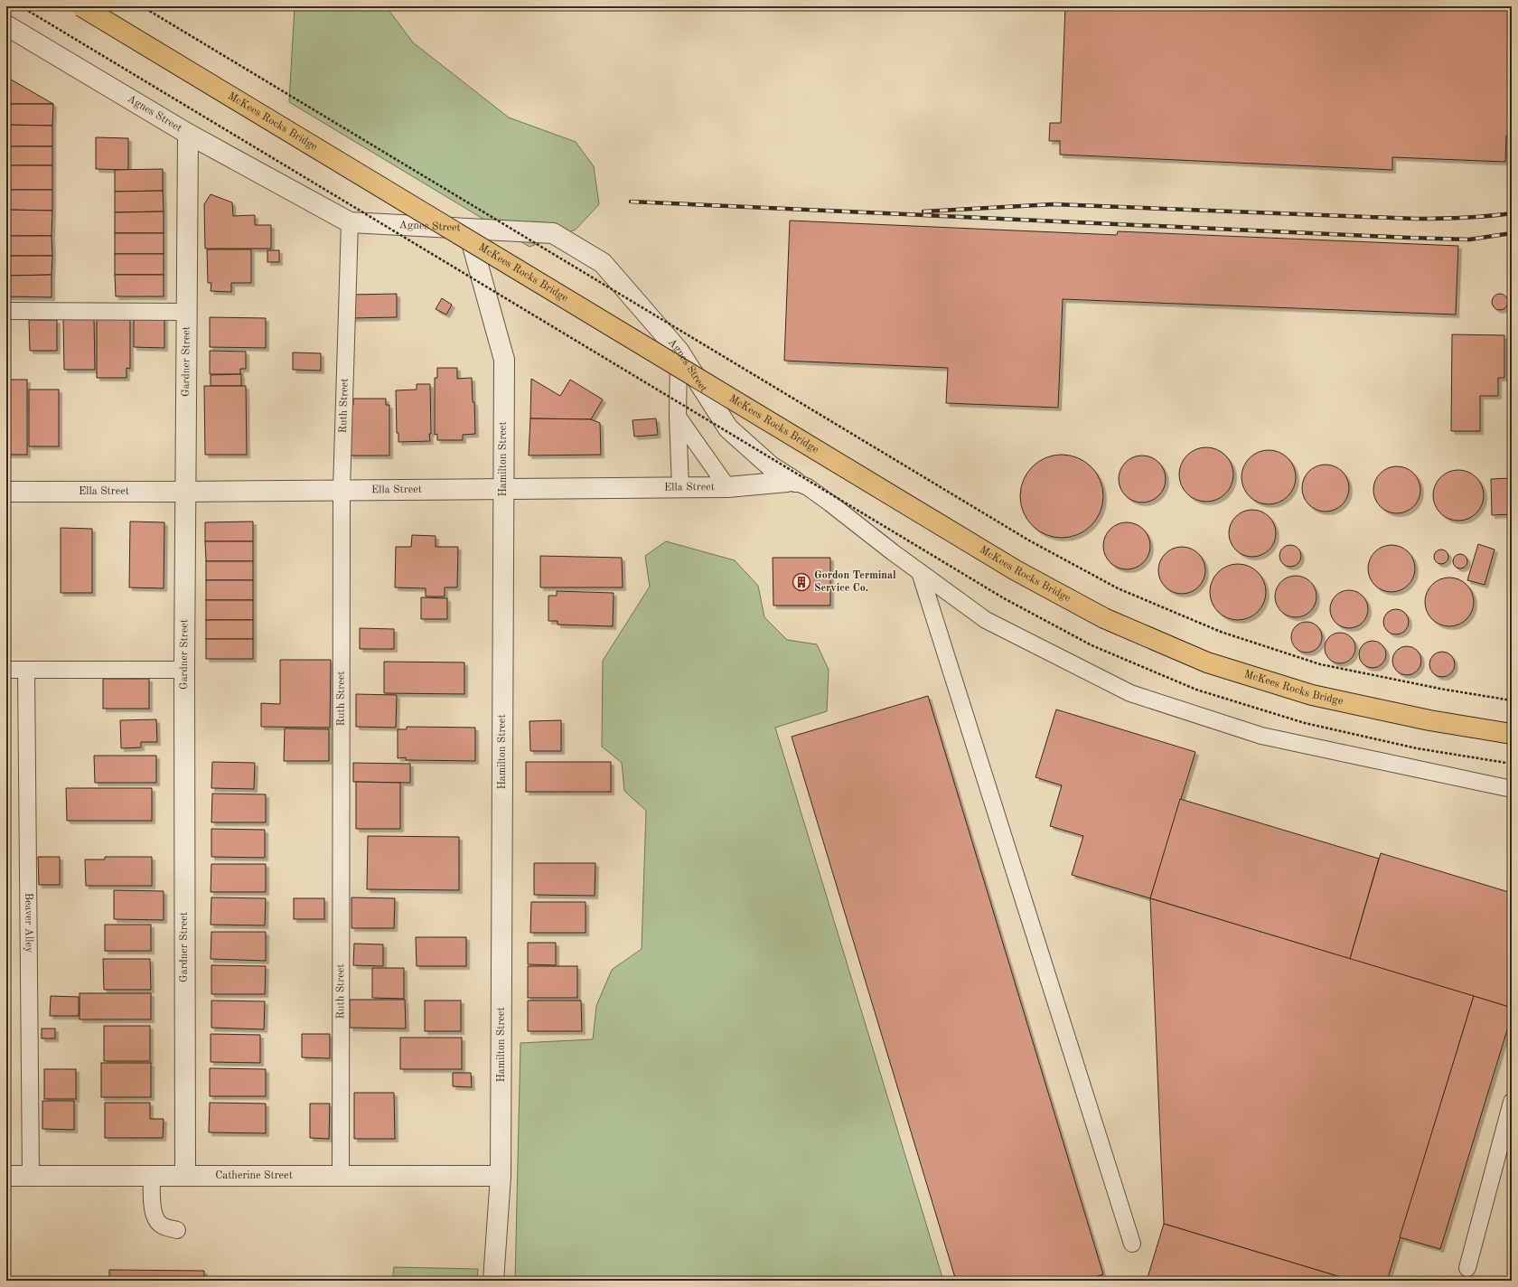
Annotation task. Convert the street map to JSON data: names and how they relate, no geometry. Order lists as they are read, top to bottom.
{
  "streets": {
    "main road": ["McKees Rocks Bridge"],
    "street": [
      "Agnes Street",
      "Gardner Street",
      "Hamilton Street",
      "Ella Street",
      "Catherine Street"
    ],
    "lane": ["Ruth Street", "Beaver Alley"]
  },
  "crossings": [
    ["Agnes Street", "Gardner Street"],
    ["Agnes Street", "Ruth Street"],
    ["Agnes Street", "Hamilton Street"],
    ["Agnes Street", "Ella Street"],
    ["Gardner Street", "Ella Street"],
    ["Gardner Street", "Catherine Street"],
    ["Ruth Street", "Ella Street"],
    ["Ruth Street", "Catherine Street"],
    ["Hamilton Street", "Ella Street"],
    ["Hamilton Street", "Catherine Street"],
    ["Beaver Alley", "Catherine Street"]
  ],
  "places": {
    "building": ["Gordon Terminal Service Co."]
  }
}
